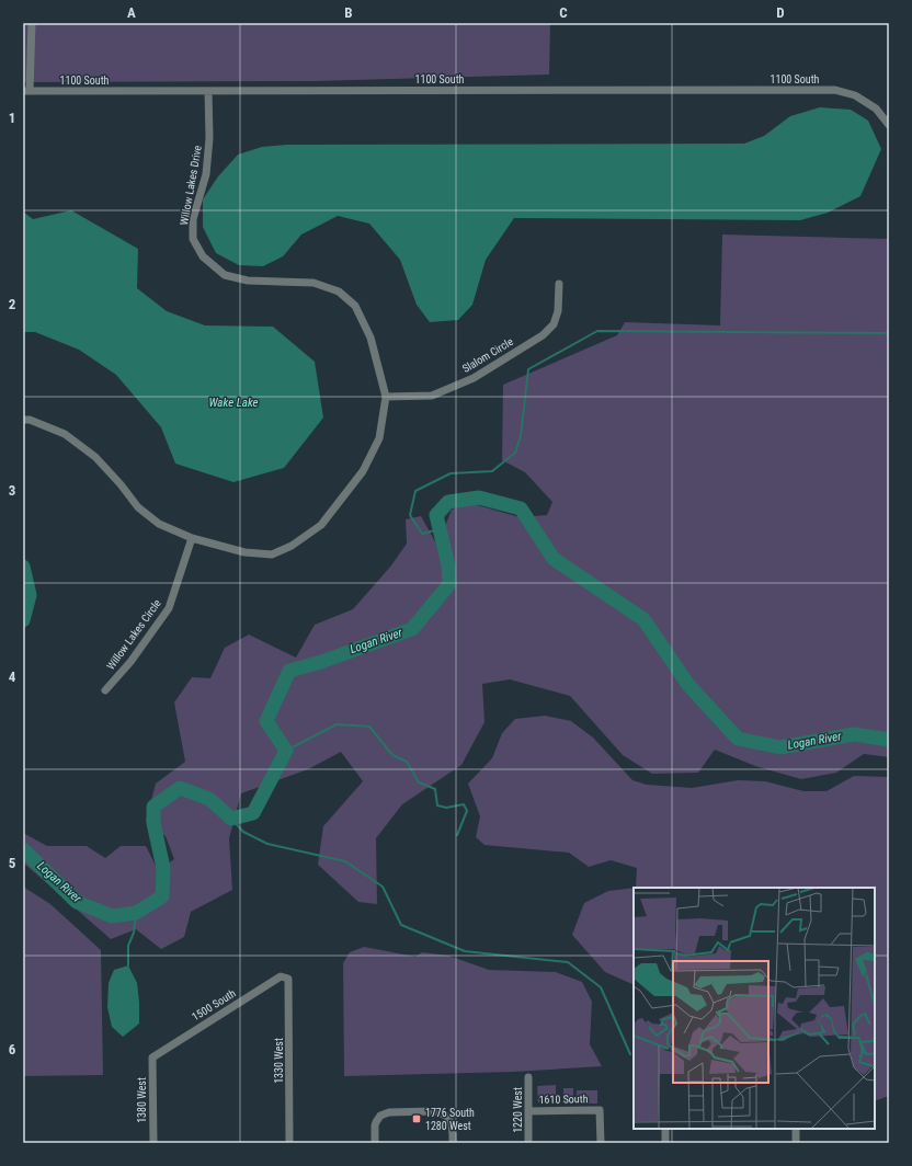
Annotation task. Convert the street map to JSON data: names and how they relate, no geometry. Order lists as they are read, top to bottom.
{
  "streets": {
    "street": [
      "1100 South",
      "Willow Lakes Drive",
      "Slalom Circle",
      "Willow Lakes Circle",
      "1500 South",
      "1330 West",
      "1610 South",
      "1380 West",
      "1220 West"
    ]
  },
  "crossings": [
    ["1100 South", "Willow Lakes Drive"],
    ["Willow Lakes Drive", "Slalom Circle"],
    ["Willow Lakes Drive", "Willow Lakes Circle"],
    ["1500 South", "1330 West"],
    ["1500 South", "1380 West"],
    ["1610 South", "1220 West"]
  ],
  "water": ["Wake Lake", "Logan River"],
  "places": {
    "transit": ["1776 South 1280 West"]
  },
  "grid": {
    "columns": [
      "A",
      "B",
      "C",
      "D"
    ],
    "rows": [
      "1",
      "2",
      "3",
      "4",
      "5",
      "6"
    ]
  }
}
